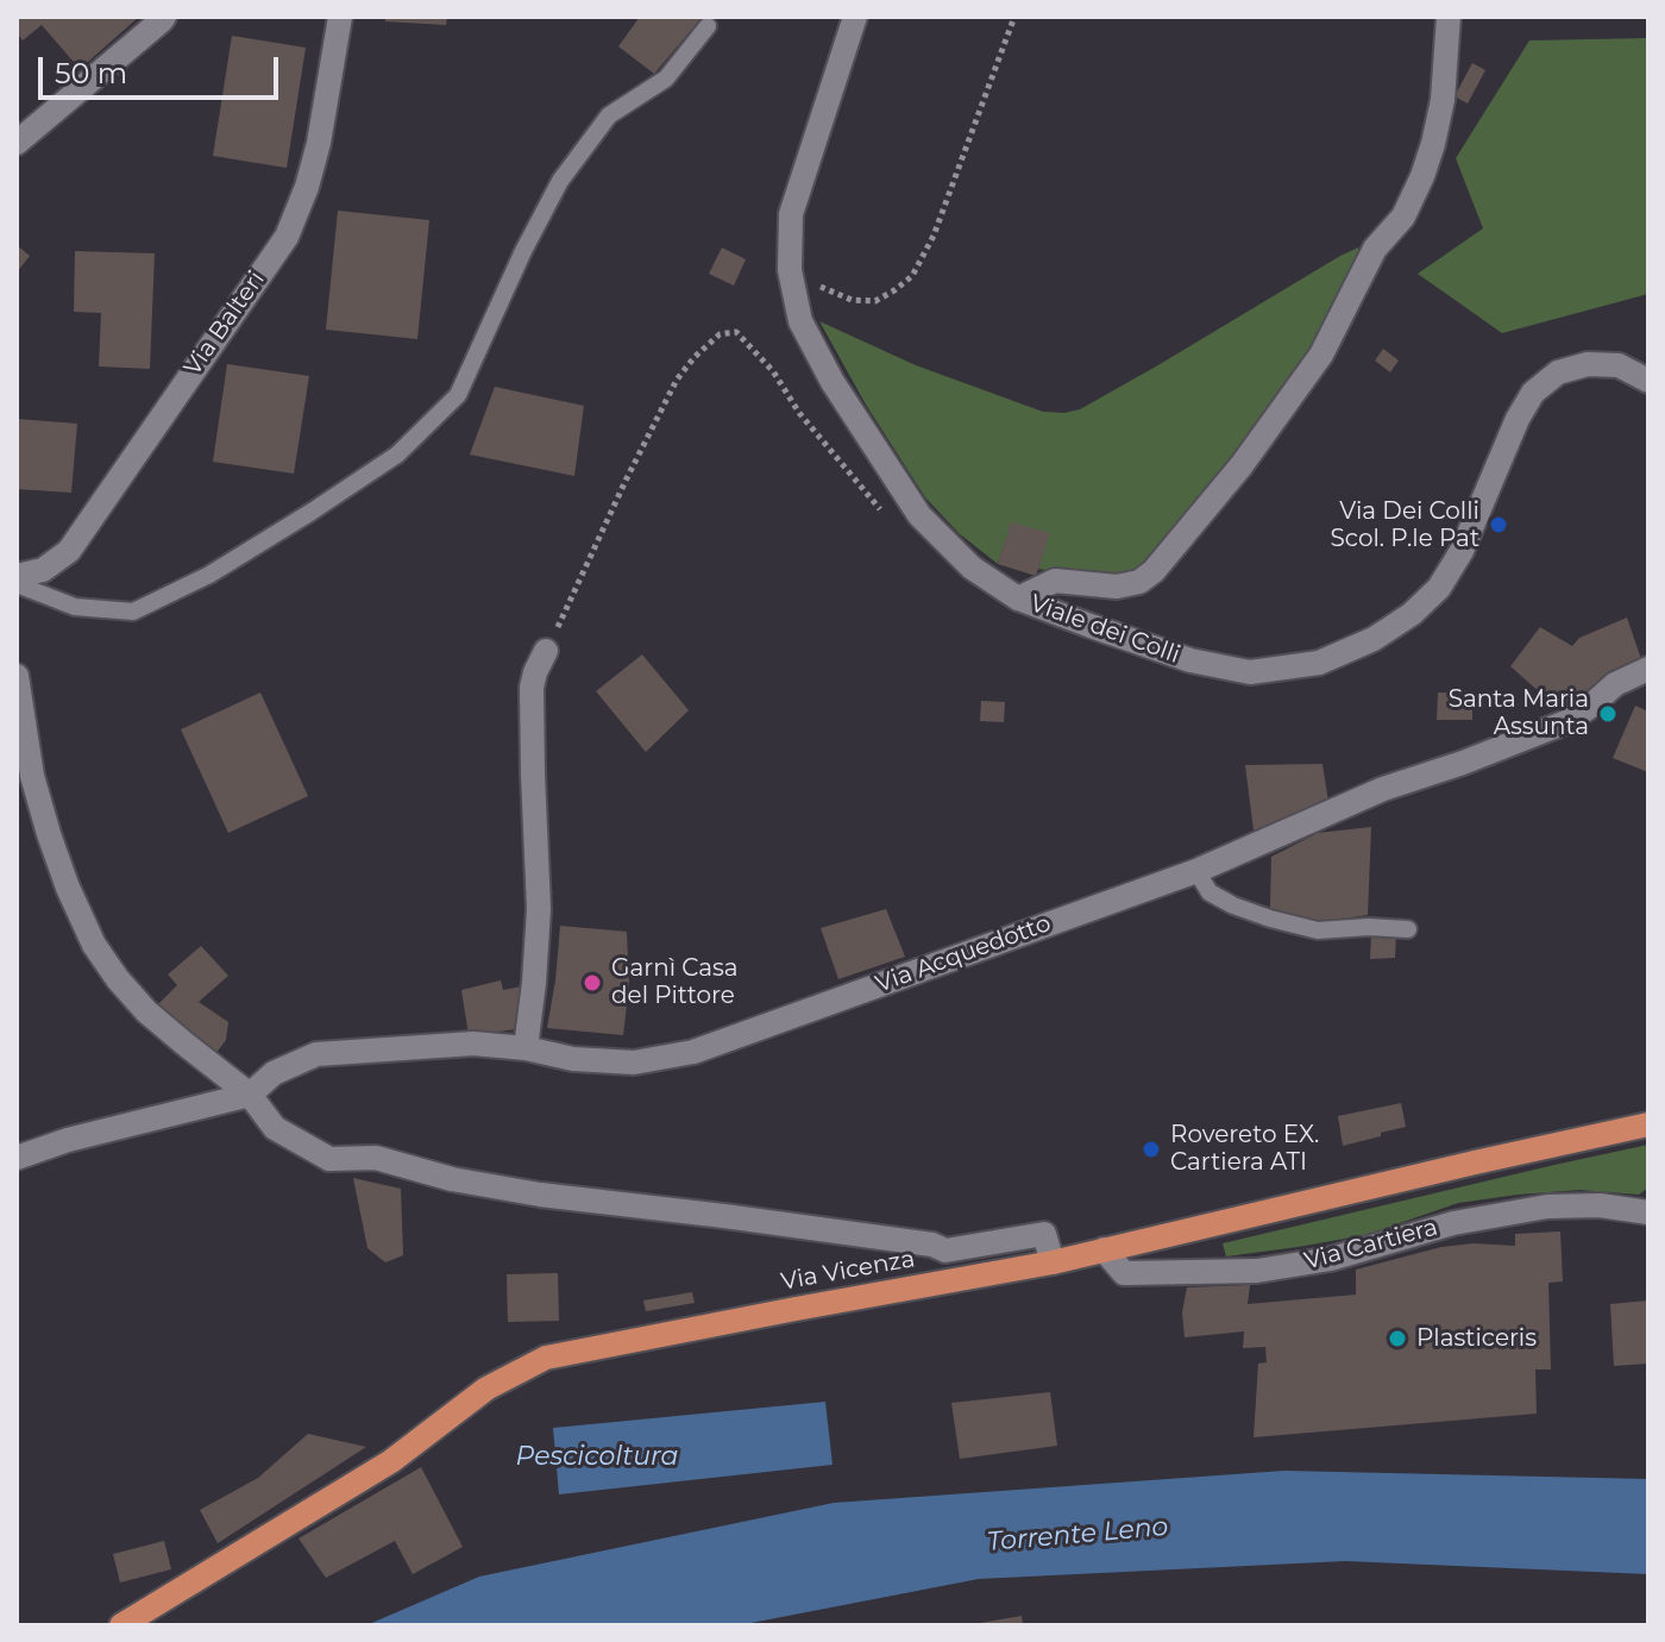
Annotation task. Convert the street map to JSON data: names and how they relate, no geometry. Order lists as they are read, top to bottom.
{
  "streets": {
    "main road": ["Via Vicenza"],
    "street": [
      "Via Balteri",
      "Viale dei Colli",
      "Via Acquedotto",
      "Via Cartiera"
    ]
  },
  "crossings": [
    ["Via Cartiera", "Via Vicenza"]
  ],
  "water": ["Pescicoltura", "Torrente Leno"],
  "places": [
    "Via Dei Colli Scol. P.le Pat",
    "Santa Maria Assunta",
    "Garnì Casa del Pittore",
    "Rovereto EX. Cartiera ATI",
    "Plasticeris"
  ],
  "scale_bar": "50 m"
}
